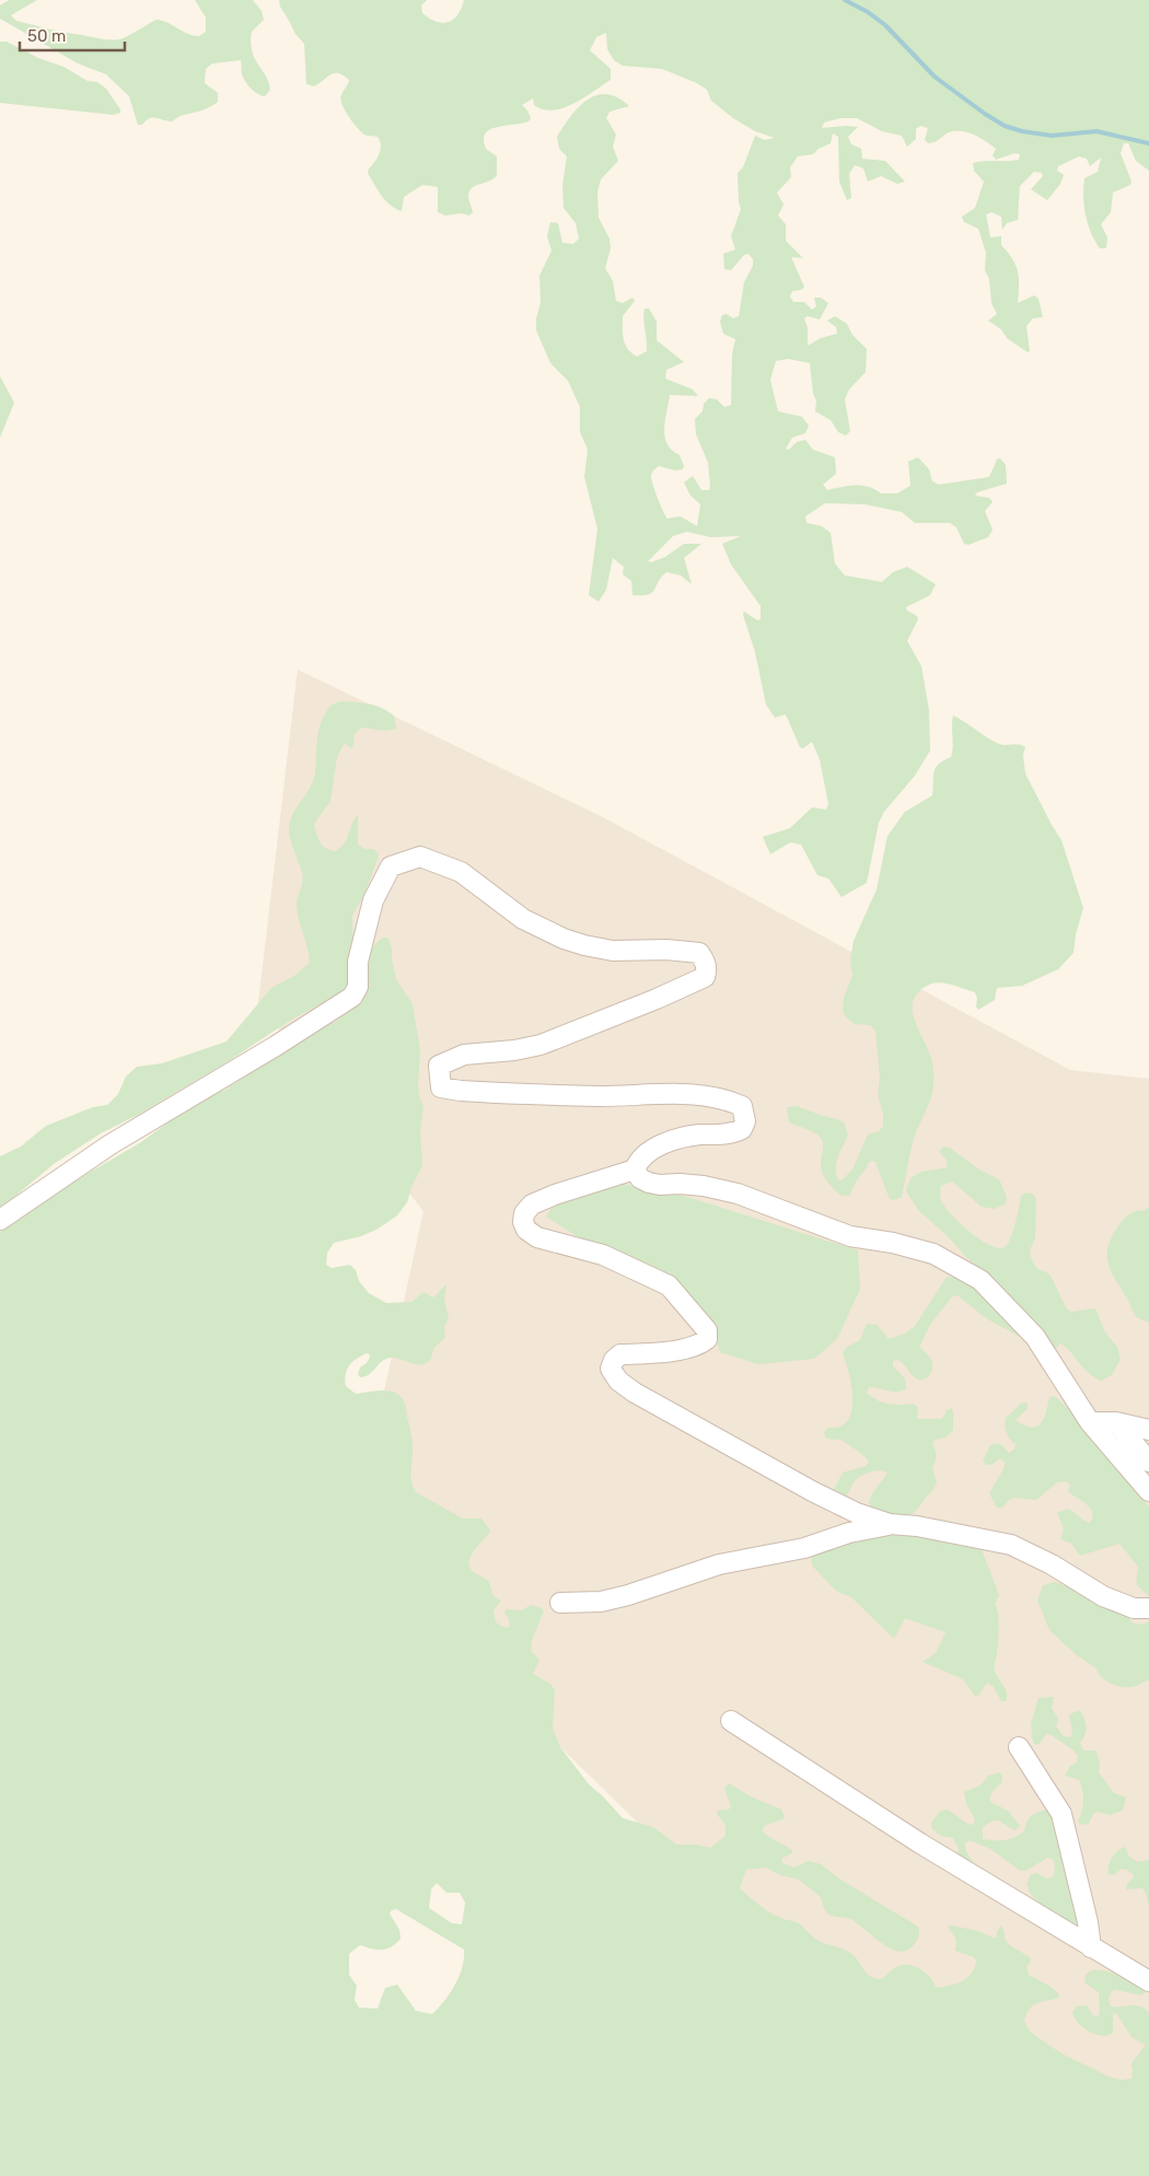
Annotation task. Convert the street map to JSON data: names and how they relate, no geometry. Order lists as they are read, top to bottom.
{
  "scale_bar": "50 m"
}
